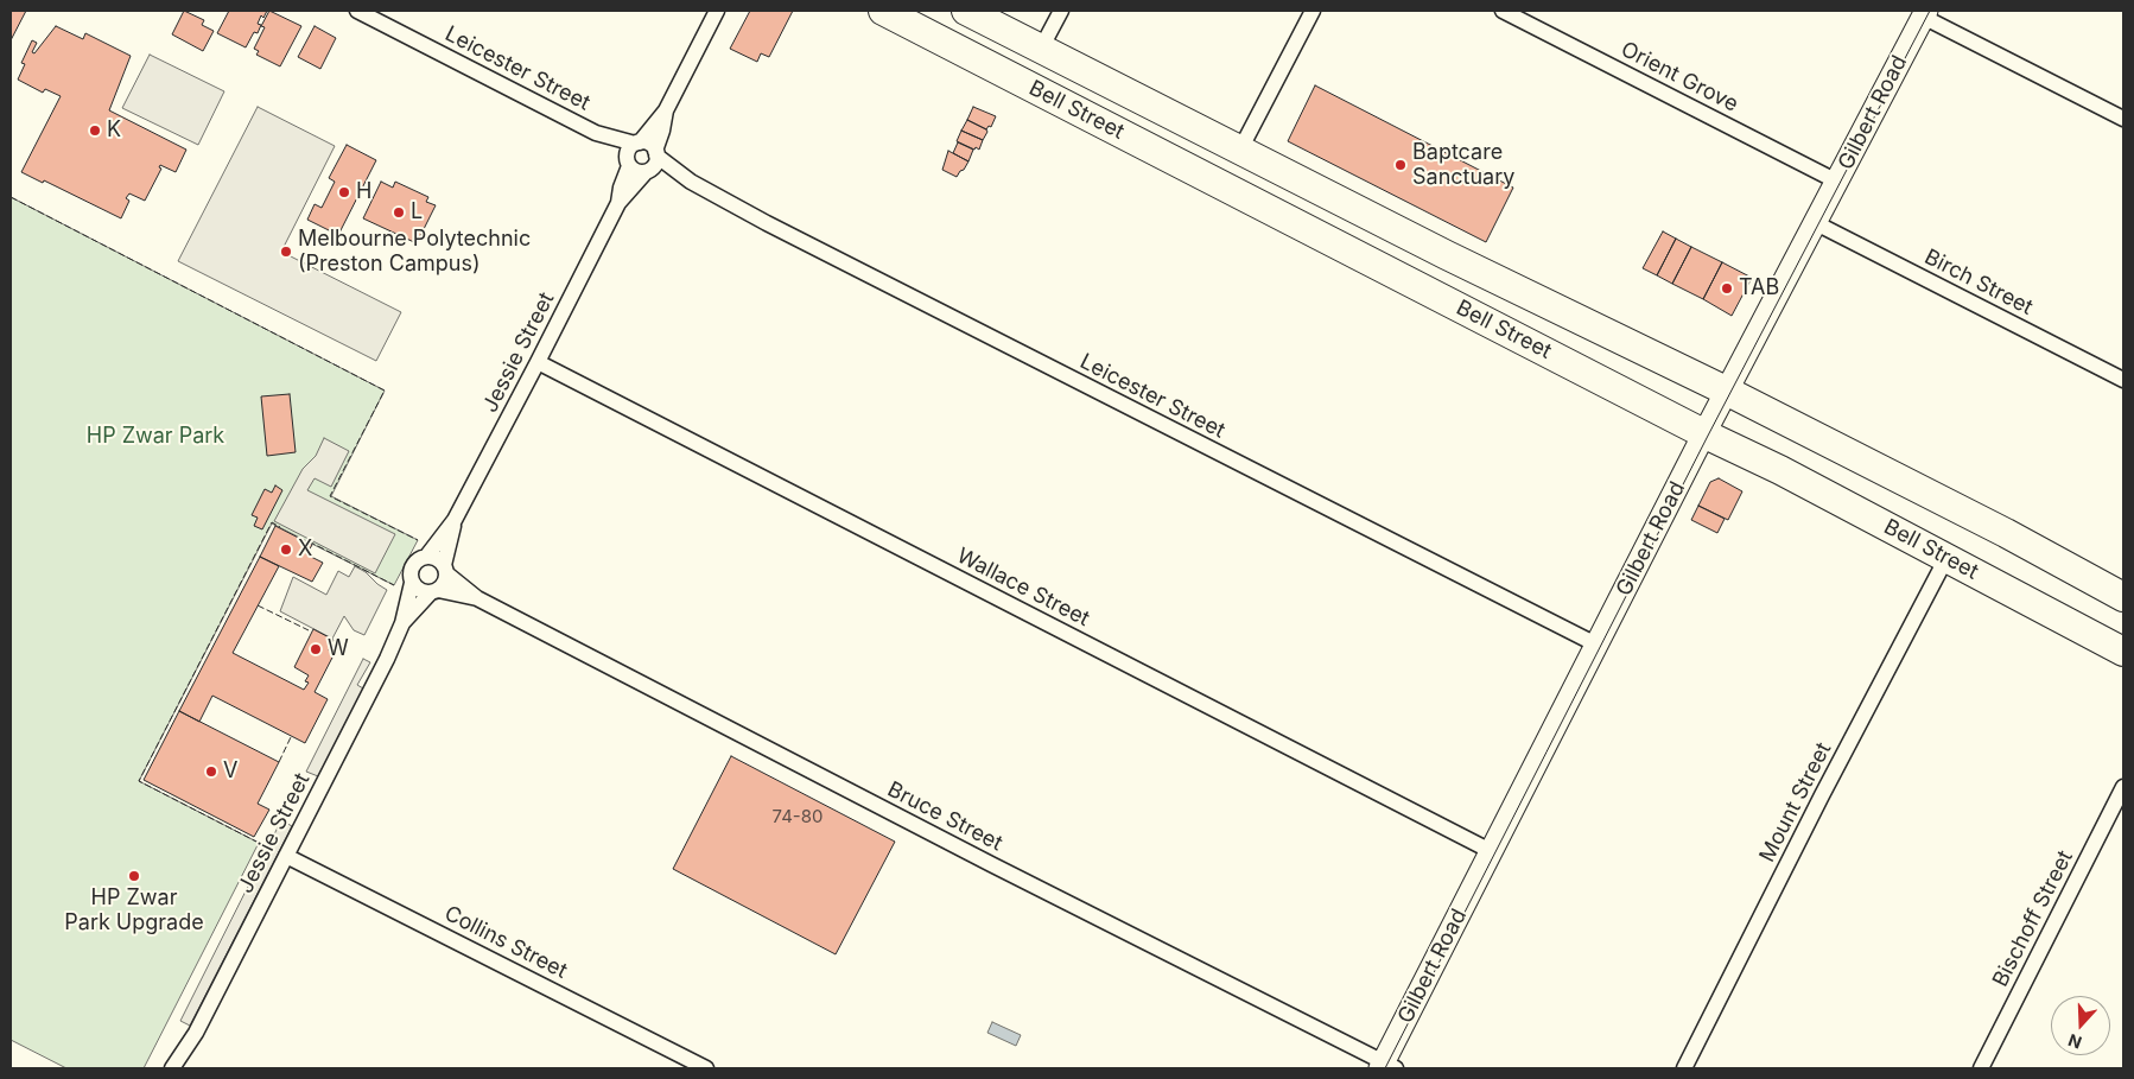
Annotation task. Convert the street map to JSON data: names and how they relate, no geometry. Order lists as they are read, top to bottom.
{
  "streets": {
    "highway": ["Bell Street"],
    "street": [
      "Leicester Street",
      "Orient Grove",
      "Gilbert Road",
      "Birch Street",
      "Jessie Street",
      "Wallace Street",
      "Mount Street",
      "Bruce Street",
      "Bischoff Street",
      "Collins Street"
    ]
  },
  "crossings": [
    ["Leicester Street", "Gilbert Road"],
    ["Leicester Street", "Jessie Street"],
    ["Orient Grove", "Gilbert Road"],
    ["Bell Street", "Gilbert Road"],
    ["Bell Street", "Mount Street"],
    ["Gilbert Road", "Birch Street"],
    ["Gilbert Road", "Wallace Street"],
    ["Gilbert Road", "Bruce Street"],
    ["Jessie Street", "Wallace Street"],
    ["Jessie Street", "Bruce Street"],
    ["Jessie Street", "Collins Street"]
  ],
  "parks": ["HP Zwar Park"],
  "places": [
    "K",
    "Baptcare Sanctuary",
    "H",
    "L",
    "Melbourne Polytechnic (Preston Campus)",
    "TAB",
    "X",
    "W",
    "V",
    "HP Zwar Park Upgrade"
  ],
  "house_numbers": ["74-80"],
  "north": "bottom"
}
